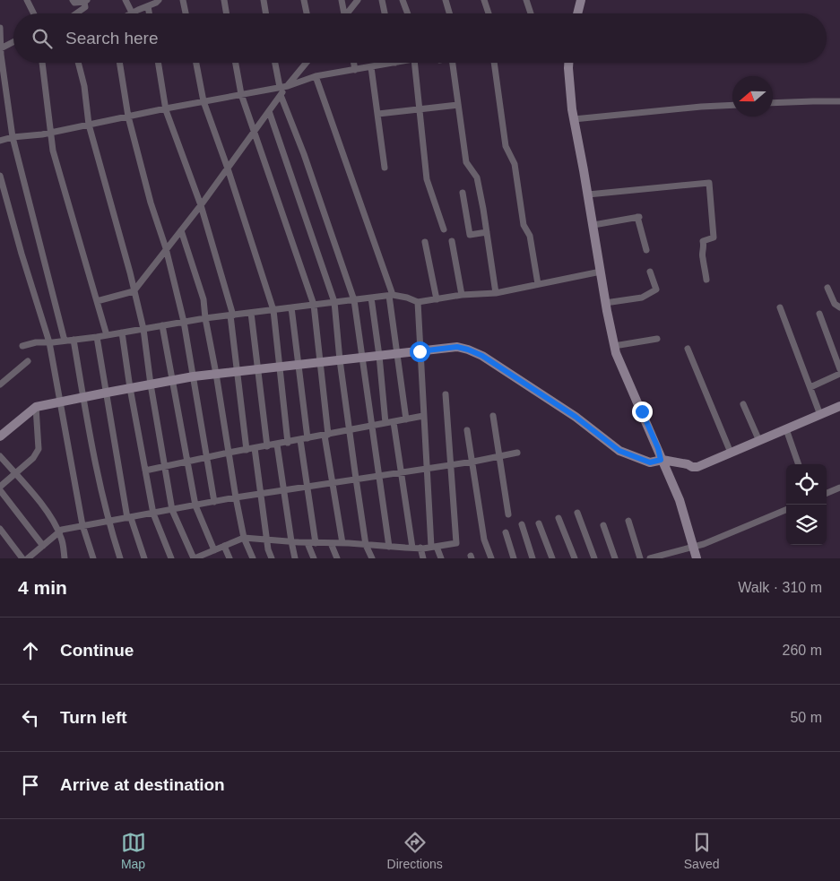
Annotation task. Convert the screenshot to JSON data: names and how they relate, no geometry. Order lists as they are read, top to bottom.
{
  "north": "left",
  "page": {
    "search": "Search here",
    "heading": ["4 min", "Walk · 310 m"],
    "list": [
      ["Continue", "260 m"],
      ["Turn left", "50 m"],
      "Arrive at destination"
    ],
    "nav": ["Map", "Directions", "Saved"]
  }
}
